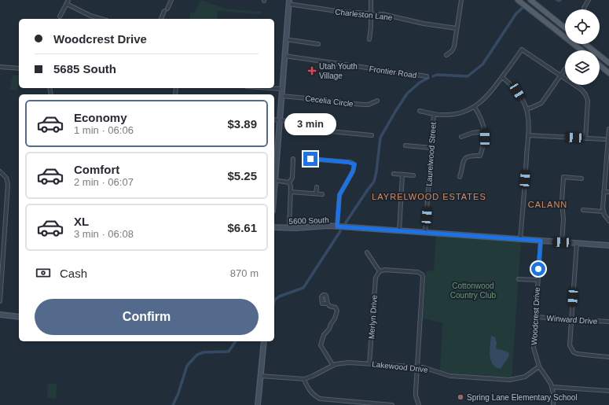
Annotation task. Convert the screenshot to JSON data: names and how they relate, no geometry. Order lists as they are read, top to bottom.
{
  "streets": {
    "main road": ["5600 South"],
    "street": [
      "Charleston Lane",
      "Frontier Road",
      "Cecelia Circle",
      "Laurelwood Street",
      "Woodcrest Drive",
      "Merlyn Drive",
      "Winward Drive",
      "Lakewood Drive"
    ]
  },
  "crossings": [
    ["Laurelwood Street", "5600 South"],
    ["5600 South", "Woodcrest Drive"],
    ["Woodcrest Drive", "Winward Drive"],
    ["Woodcrest Drive", "Lakewood Drive"],
    ["Merlyn Drive", "Lakewood Drive"]
  ],
  "districts": ["LAYRELWOOD ESTATES", "CALANN"],
  "parks": ["Cottonwood Country Club"],
  "places": {
    "health": ["Utah Youth Village"],
    "other": ["Spring Lane Elementary School"]
  },
  "page": {
    "banner": ["Woodcrest Drive", "5685 South"],
    "list": [
      {
        "name": "Economy",
        "note": "1 min · 06:06",
        "value": "$3.89"
      },
      {
        "name": "Comfort",
        "note": "2 min · 06:07",
        "value": "$5.25"
      },
      {
        "name": "XL",
        "note": "3 min · 06:08",
        "value": "$6.61"
      }
    ],
    "bubble": "3 min",
    "pay": ["Cash", "870 m"],
    "buttons": "Confirm"
  }
}
